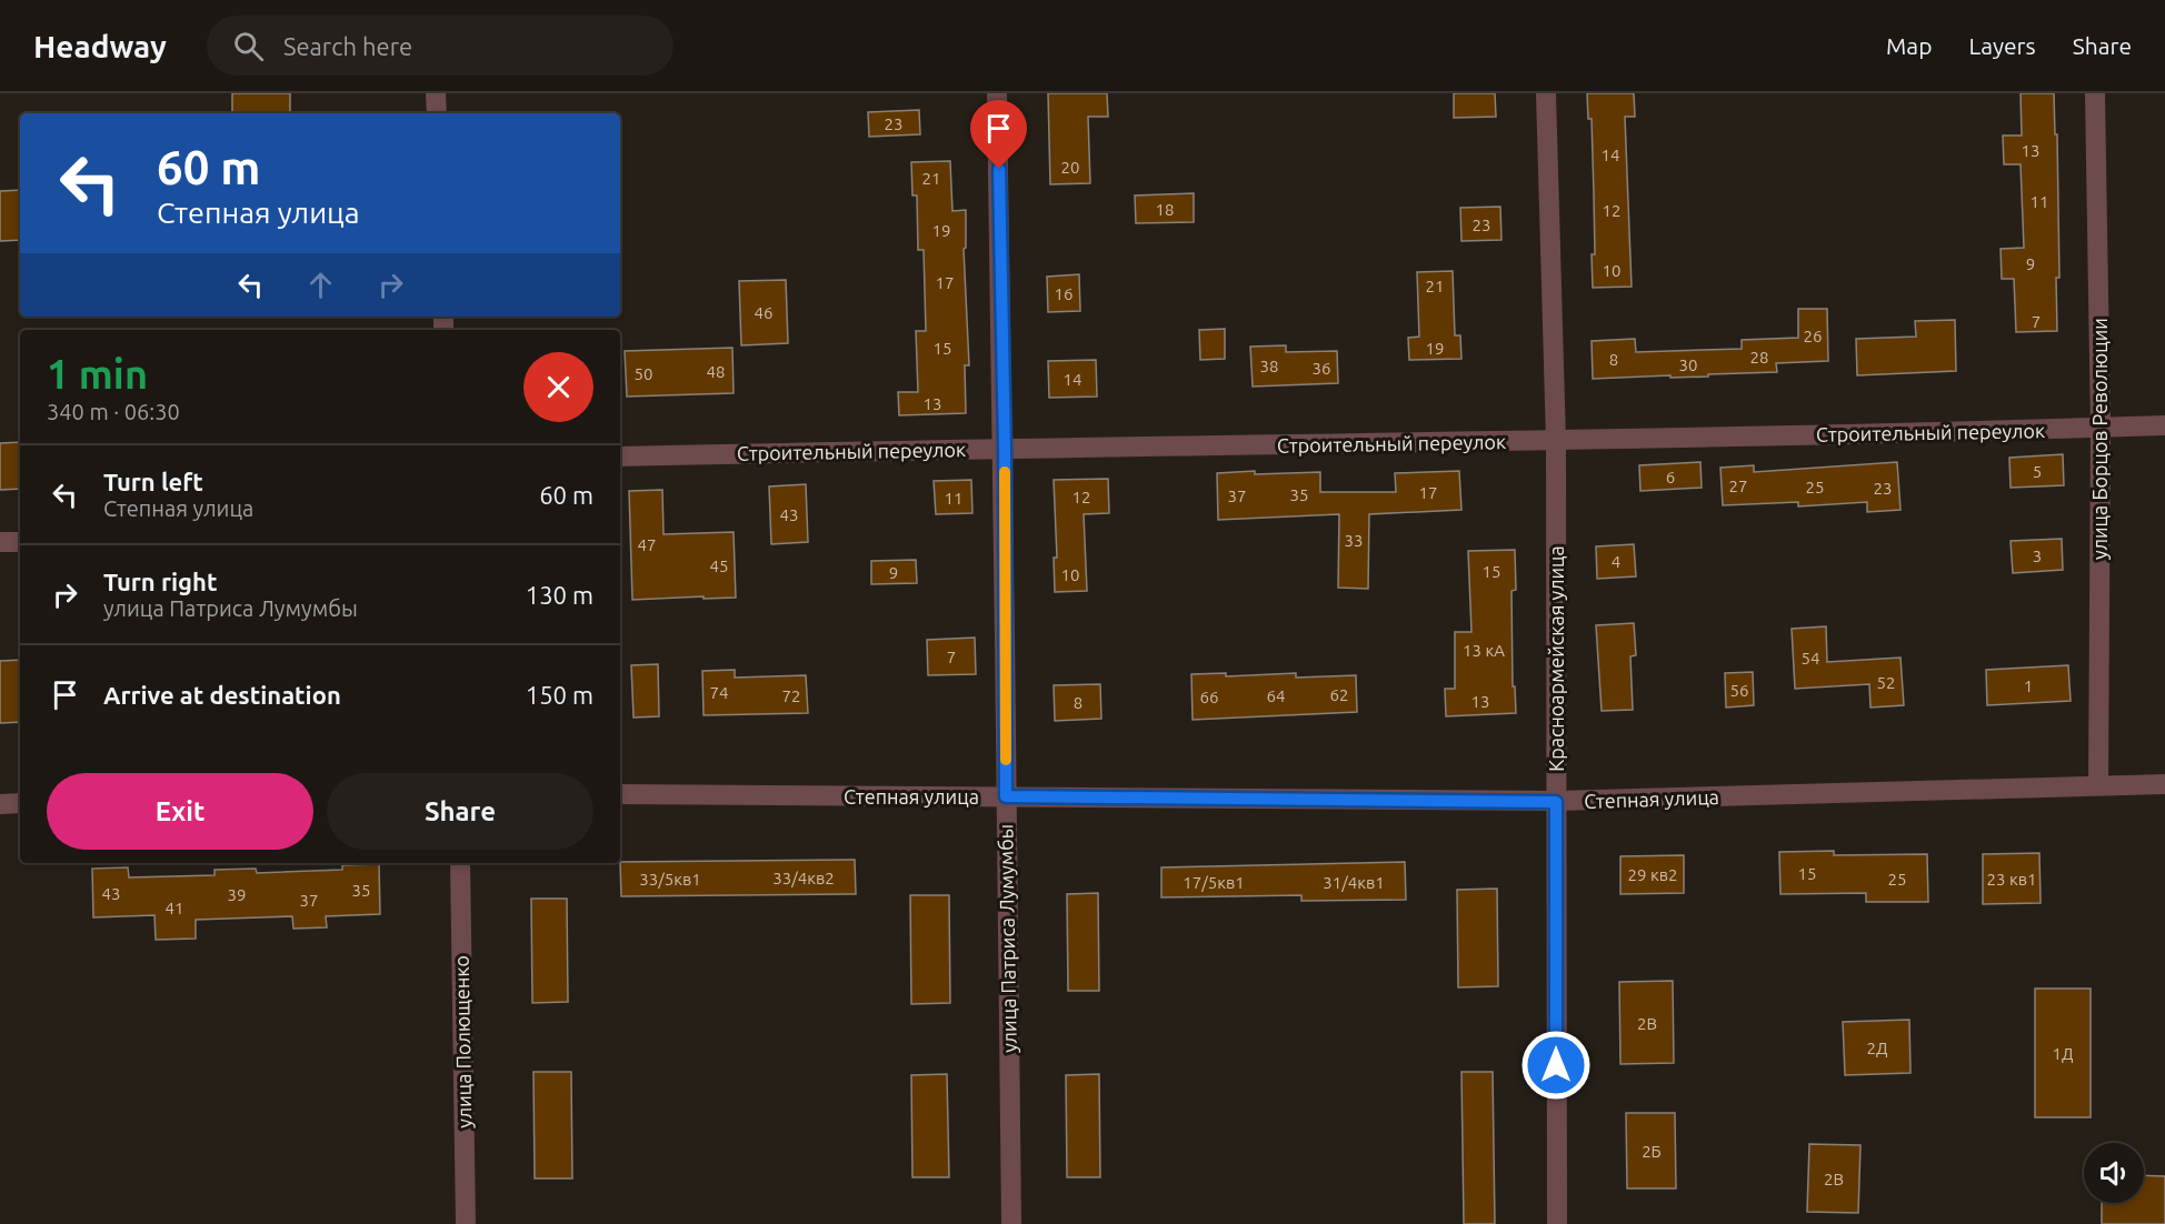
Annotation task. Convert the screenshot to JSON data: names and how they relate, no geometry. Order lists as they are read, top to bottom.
{
  "streets": {
    "street": [
      "Строительный переулок",
      "улица Борцов Революции",
      "Красноармейская улица",
      "Степная улица",
      "улица Патриса Лумумбы",
      "улица Полющенко"
    ]
  },
  "crossings": [
    ["Строительный переулок", "улица Борцов Революции"],
    ["Строительный переулок", "Красноармейская улица"],
    ["Строительный переулок", "улица Патриса Лумумбы"],
    ["улица Борцов Революции", "Степная улица"],
    ["Красноармейская улица", "Степная улица"],
    ["Степная улица", "улица Патриса Лумумбы"]
  ],
  "house_numbers": [
    "23",
    "13",
    "14",
    "20",
    "21",
    "11",
    "18",
    "12",
    "23",
    "19",
    "9",
    "10",
    "17",
    "21",
    "16",
    "46",
    "7",
    "26",
    "15",
    "19",
    "28",
    "8",
    "30",
    "38",
    "36",
    "48",
    "50",
    "14",
    "13",
    "5",
    "6",
    "27",
    "25",
    "23",
    "17",
    "35",
    "37",
    "12",
    "11",
    "43",
    "33",
    "47",
    "3",
    "4",
    "45",
    "15",
    "9",
    "10",
    "13 кА",
    "7",
    "54",
    "52",
    "1",
    "56",
    "74",
    "62",
    "72",
    "64",
    "66",
    "13",
    "8",
    "15",
    "29 кв2",
    "33/4кв2",
    "33/5кв1",
    "25",
    "23 кв1",
    "17/5кв1",
    "31/4кв1",
    "35",
    "43",
    "39",
    "37",
    "41",
    "2В",
    "2Д",
    "1Д",
    "2Б",
    "2В"
  ],
  "page": {
    "header": "Headway",
    "search": "Search here",
    "nav": ["Map", "Layers", "Share"],
    "turn": ["60 m", "Степная улица"],
    "heading": ["1 min", "340 m · 06:30"],
    "list": [
      {
        "name": "Turn left",
        "note": "Степная улица",
        "value": "60 m"
      },
      {
        "name": "Turn right",
        "note": "улица Патриса Лумумбы",
        "value": "130 m"
      },
      {
        "name": "Arrive at destination",
        "value": "150 m"
      }
    ],
    "buttons": ["Exit", "Share"]
  }
}
